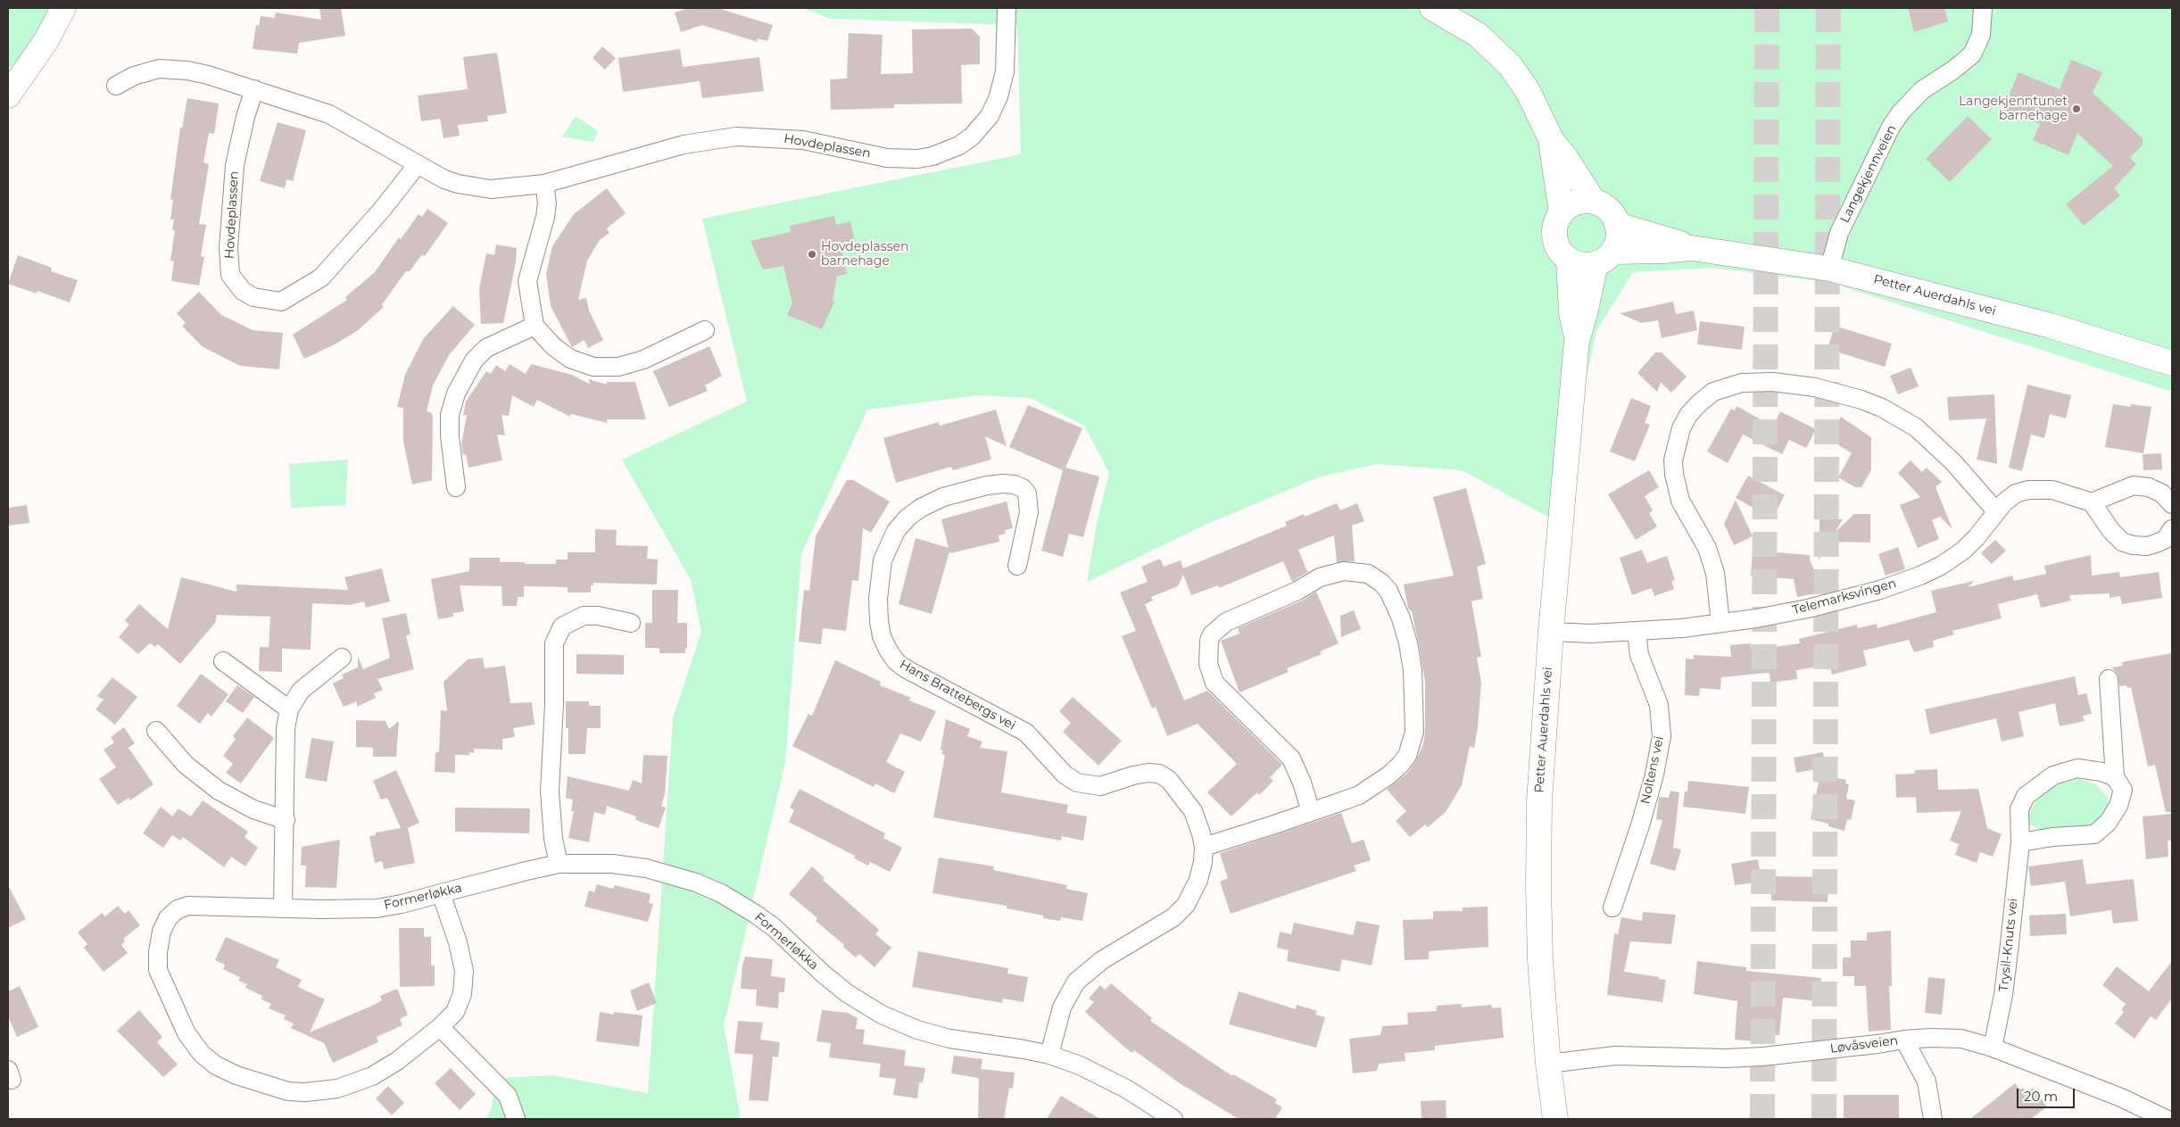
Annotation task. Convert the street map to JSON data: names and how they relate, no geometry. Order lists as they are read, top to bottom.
{
  "streets": {
    "street": [
      "Hovdeplassen",
      "Langekjennveien",
      "Petter Auerdahls vei",
      "Telemarksvingen",
      "Hans Brattebergs vei",
      "Noltens vei",
      "Formerløkka",
      "Trysil-Knuts vei",
      "Løvåsveien"
    ]
  },
  "crossings": [
    ["Langekjennveien", "Petter Auerdahls vei"],
    ["Petter Auerdahls vei", "Telemarksvingen"],
    ["Petter Auerdahls vei", "Løvåsveien"],
    ["Telemarksvingen", "Noltens vei"],
    ["Hans Brattebergs vei", "Formerløkka"],
    ["Trysil-Knuts vei", "Løvåsveien"]
  ],
  "places": ["Langekjenntunet barnehage", "Hovdeplassen barnehage"],
  "scale_bar": "20 m"
}
